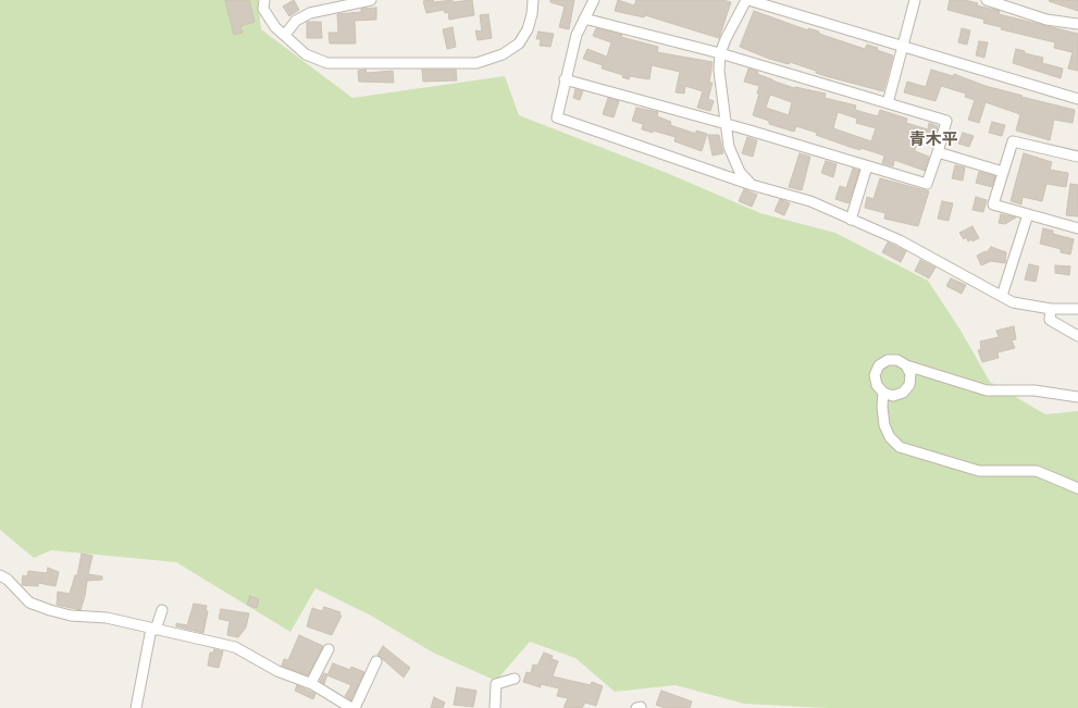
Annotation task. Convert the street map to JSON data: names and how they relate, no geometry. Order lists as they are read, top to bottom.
{
  "districts": ["青木平"]
}
